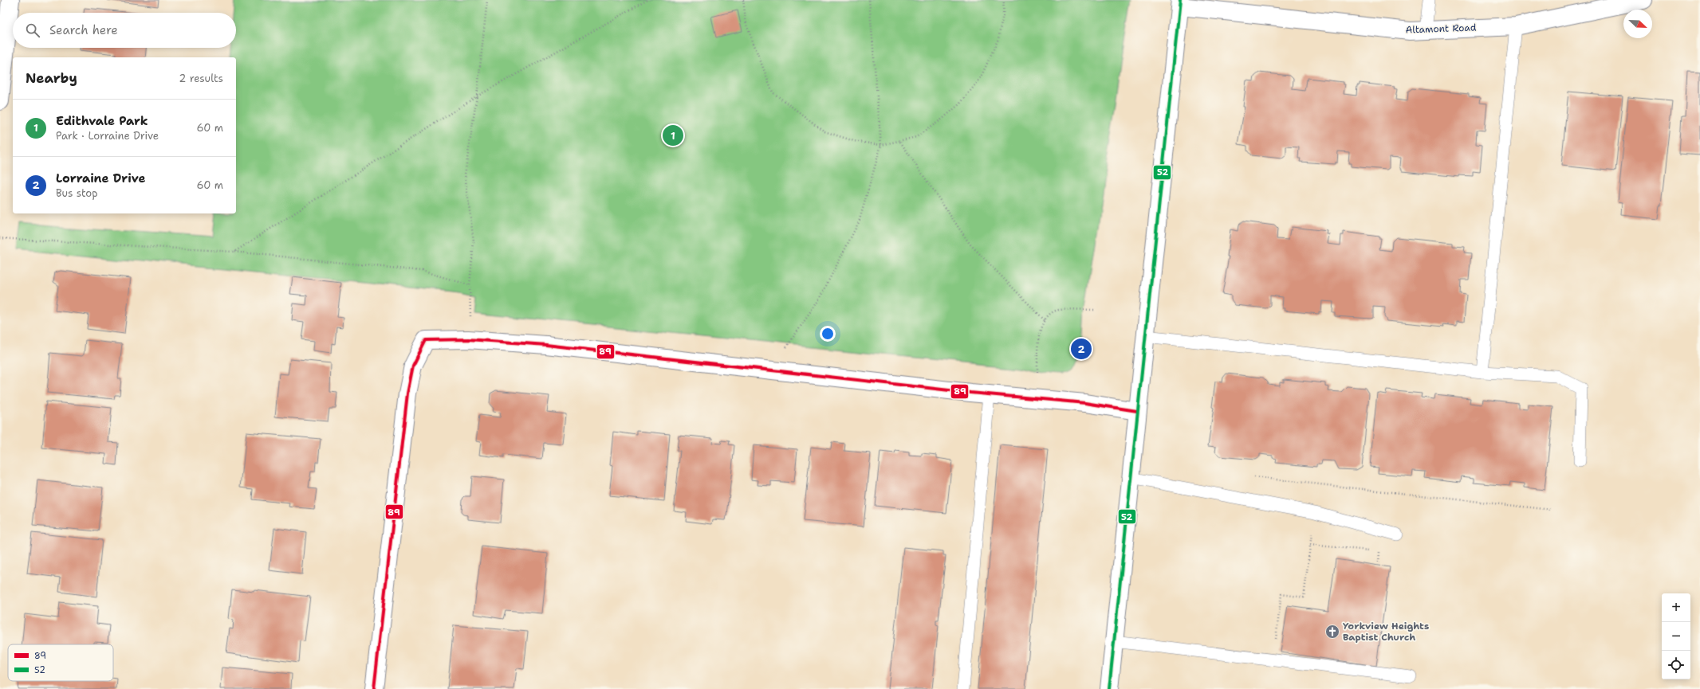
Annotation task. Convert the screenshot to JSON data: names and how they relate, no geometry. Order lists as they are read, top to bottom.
{
  "streets": {
    "street": ["Altamont Road"]
  },
  "places": {
    "church": ["Yorkview Heights Baptist Church"]
  },
  "lines": ["transit line 52", "transit line 89"],
  "legend": ["89", "52"],
  "north": "bottom right",
  "page": {
    "search": "Search here",
    "heading": ["Nearby", "2 results"],
    "list": [
      {
        "mark": "1",
        "name": "Edithvale Park",
        "note": "Park · Lorraine Drive",
        "value": "60 m"
      },
      {
        "mark": "2",
        "name": "Lorraine Drive",
        "note": "Bus stop",
        "value": "60 m"
      }
    ],
    "pins": ["1", "2"],
    "map_buttons": ["+", "−"]
  }
}
